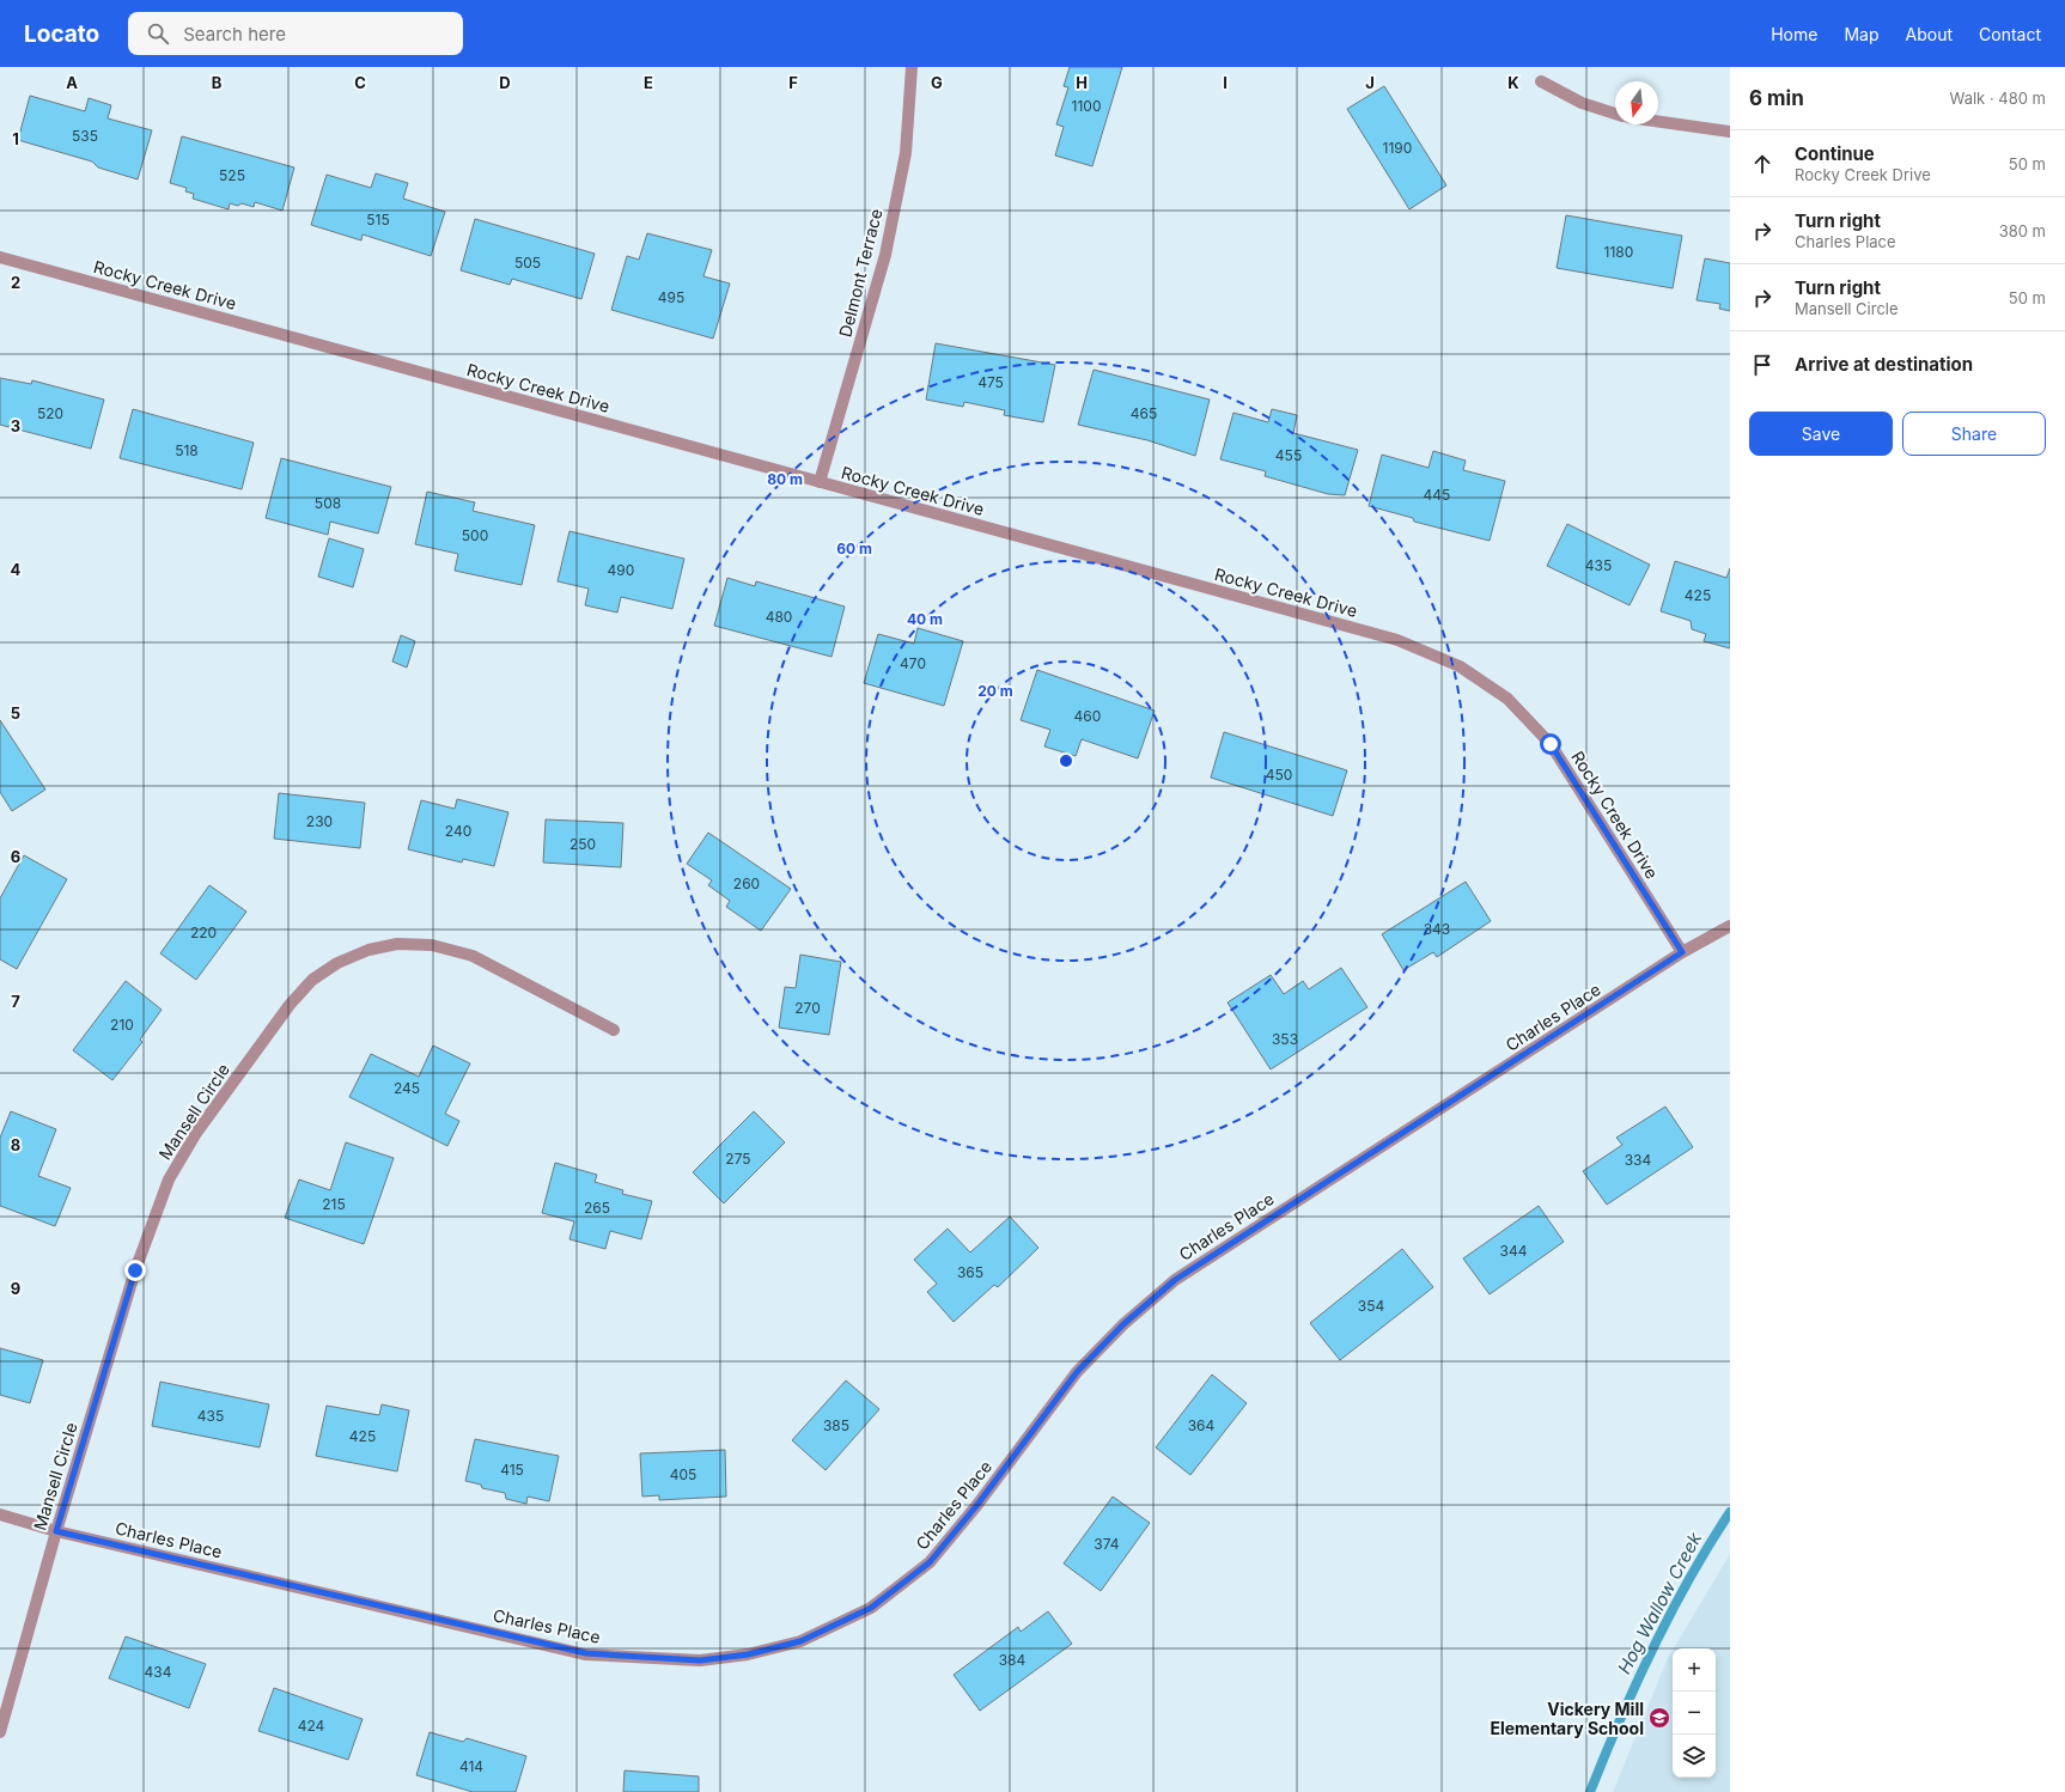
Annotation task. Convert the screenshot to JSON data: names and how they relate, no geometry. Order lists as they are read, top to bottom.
{
  "streets": {
    "street": [
      "Delmont Terrace",
      "Rocky Creek Drive",
      "Charles Place",
      "Mansell Circle"
    ]
  },
  "crossings": [
    ["Delmont Terrace", "Rocky Creek Drive"],
    ["Rocky Creek Drive", "Charles Place"],
    ["Charles Place", "Mansell Circle"]
  ],
  "water": ["Hog Wallow Creek"],
  "places": {
    "school or university": ["Vickery Mill Elementary School"]
  },
  "house_numbers": [
    "1100",
    "535",
    "1190",
    "525",
    "515",
    "1180",
    "505",
    "495",
    "475",
    "520",
    "465",
    "518",
    "455",
    "445",
    "508",
    "500",
    "435",
    "490",
    "425",
    "480",
    "470",
    "460",
    "450",
    "230",
    "240",
    "250",
    "260",
    "343",
    "220",
    "270",
    "210",
    "353",
    "245",
    "275",
    "334",
    "215",
    "265",
    "344",
    "365",
    "354",
    "435",
    "385",
    "364",
    "425",
    "415",
    "405",
    "374",
    "384",
    "434",
    "424",
    "414"
  ],
  "north": "bottom",
  "page": {
    "header": "Locato",
    "search": "Search here",
    "nav": [
      "Home",
      "Map",
      "About",
      "Contact"
    ],
    "heading": ["6 min", "Walk · 480 m"],
    "list": [
      ["Continue", "Rocky Creek Drive", "50 m"],
      ["Turn right", "Charles Place", "380 m"],
      ["Turn right", "Mansell Circle", "50 m"],
      "Arrive at destination"
    ],
    "buttons": ["Save", "Share"],
    "map_buttons": ["+", "−"]
  },
  "grid": {
    "columns": [
      "A",
      "B",
      "C",
      "D",
      "E",
      "F",
      "G",
      "H",
      "I",
      "J",
      "K"
    ],
    "rows": [
      "1",
      "2",
      "3",
      "4",
      "5",
      "6",
      "7",
      "8",
      "9"
    ]
  },
  "rings": [
    "80 m",
    "60 m",
    "40 m",
    "20 m"
  ]
}
